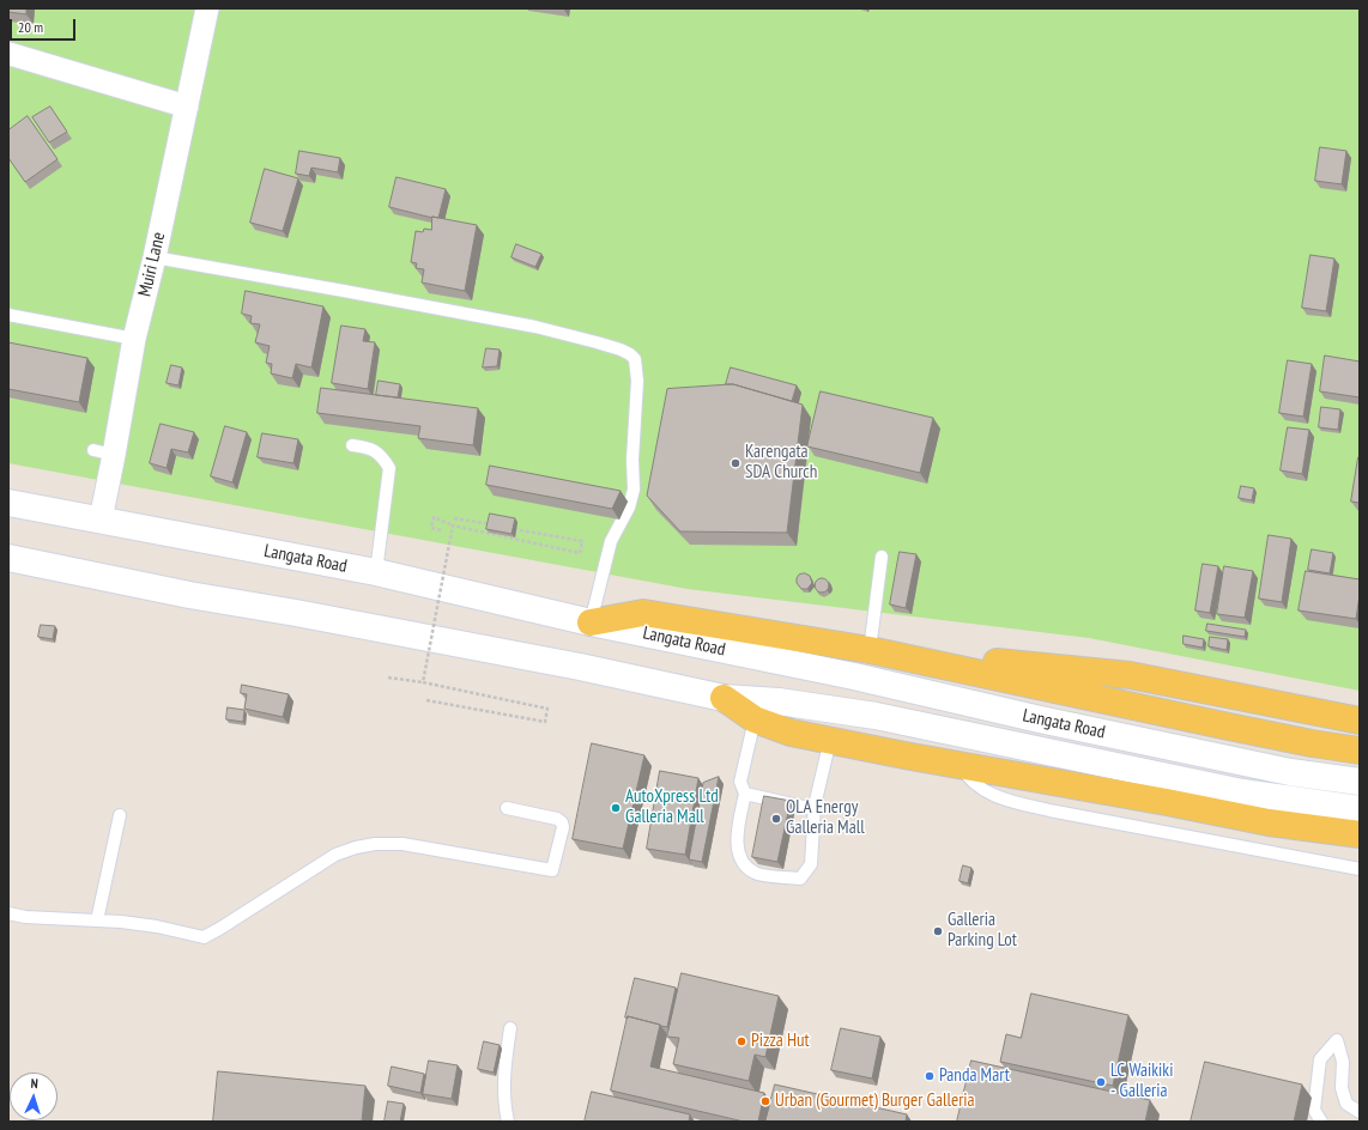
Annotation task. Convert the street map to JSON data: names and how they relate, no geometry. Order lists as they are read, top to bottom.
{
  "streets": {
    "main road": ["Langata Road"],
    "street": ["Muiri Lane"]
  },
  "crossings": [
    ["Muiri Lane", "Langata Road"]
  ],
  "places": [
    "Karengata SDA Church",
    "AutoXpress Ltd Galleria Mall",
    "OLA Energy Galleria Mall",
    "Galleria Parking Lot",
    "Pizza Hut",
    "Panda Mart",
    "LC Waikiki - Galleria",
    "Urban (Gourmet) Burger Galleria"
  ],
  "scale_bar": "20 m",
  "north": "top"
}
